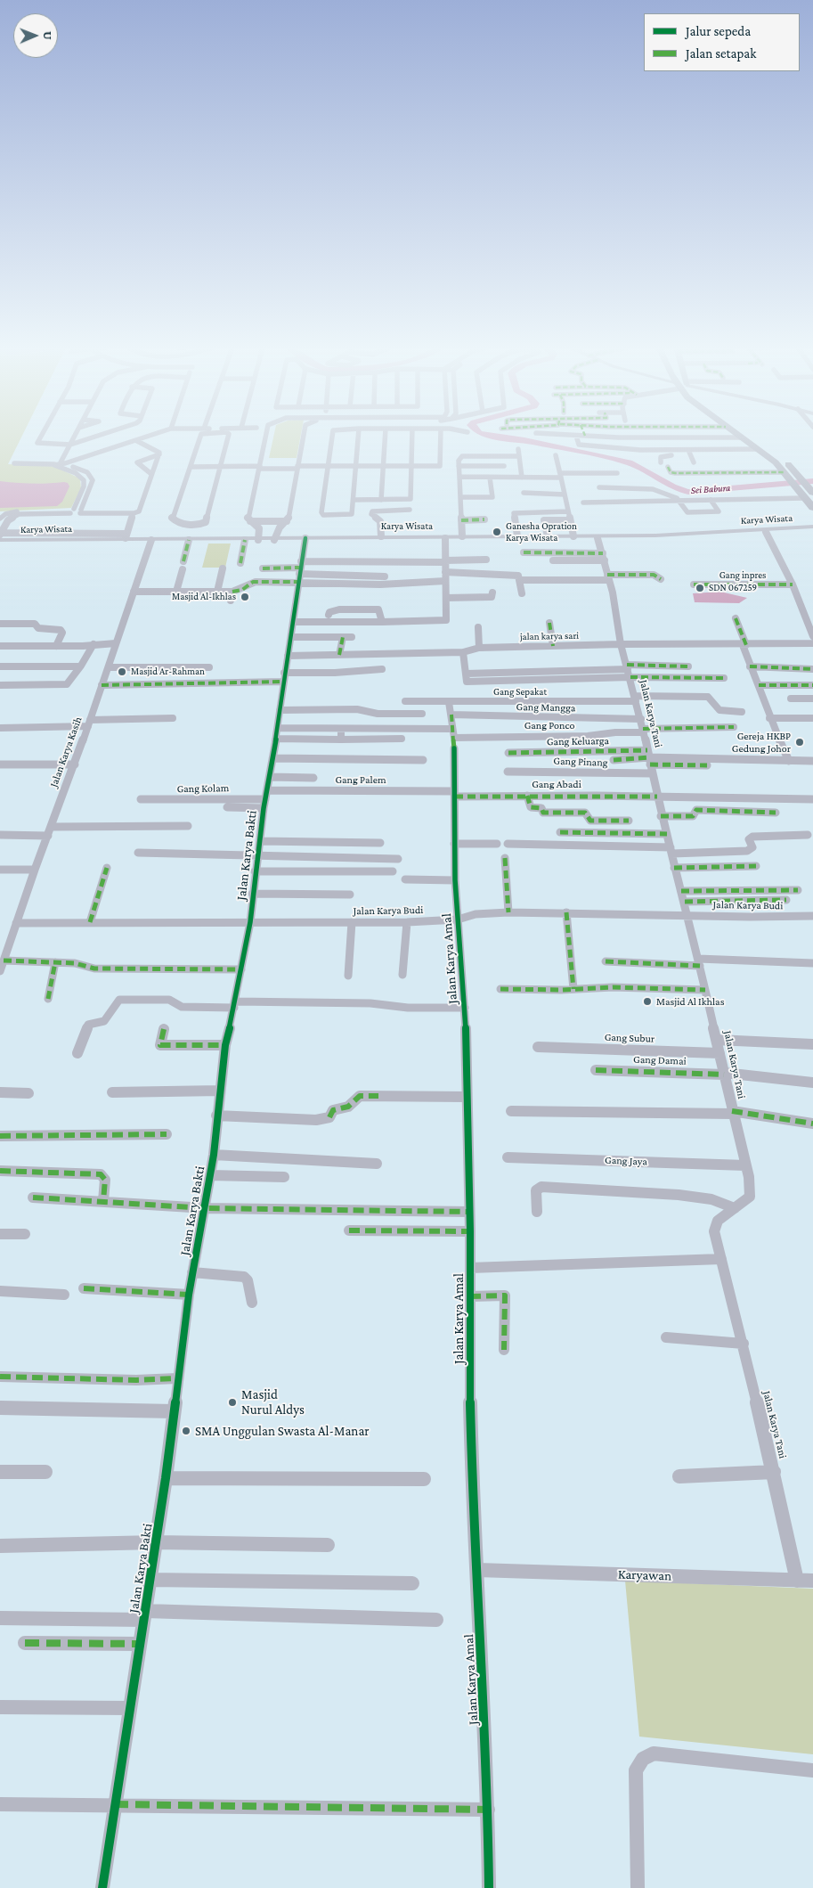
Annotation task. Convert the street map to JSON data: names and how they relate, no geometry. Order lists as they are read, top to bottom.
{
  "streets": {
    "street": [
      "Karya Wisata",
      "Gang inpres",
      "jalan karya sari",
      "Gang Sepakat",
      "Gang Mangga",
      "Jalan Karya Tani",
      "Gang Ponco",
      "Gang Keluarga",
      "Jalan Karya Kasih",
      "Gang Pinang",
      "Gang Palem",
      "Gang Abadi",
      "Gang Kolam",
      "Jalan Karya Bakti",
      "Jalan Karya Budi",
      "Jalan Karya Amal",
      "Gang Subur",
      "Gang Damai",
      "Gang Jaya",
      "Karyawan"
    ]
  },
  "crossings": [
    ["Karya Wisata", "Jalan Karya Tani"],
    ["Karya Wisata", "Jalan Karya Bakti"],
    ["jalan karya sari", "Jalan Karya Tani"],
    ["jalan karya sari", "Jalan Karya Bakti"],
    ["Gang Sepakat", "Jalan Karya Tani"],
    ["Gang Mangga", "Jalan Karya Tani"],
    ["Gang Mangga", "Gang Ponco"],
    ["Jalan Karya Tani", "Gang Ponco"],
    ["Jalan Karya Tani", "Gang Keluarga"],
    ["Jalan Karya Tani", "Gang Pinang"],
    ["Jalan Karya Tani", "Gang Abadi"],
    ["Jalan Karya Tani", "Jalan Karya Budi"],
    ["Jalan Karya Tani", "Gang Subur"],
    ["Jalan Karya Tani", "Gang Damai"],
    ["Jalan Karya Tani", "Gang Jaya"],
    ["Jalan Karya Tani", "Karyawan"],
    ["Gang Keluarga", "Gang Pinang"],
    ["Jalan Karya Kasih", "Jalan Karya Budi"],
    ["Gang Palem", "Gang Abadi"],
    ["Gang Palem", "Gang Kolam"],
    ["Gang Palem", "Jalan Karya Bakti"],
    ["Gang Palem", "Jalan Karya Amal"],
    ["Gang Abadi", "Jalan Karya Amal"],
    ["Gang Kolam", "Jalan Karya Bakti"],
    ["Jalan Karya Bakti", "Jalan Karya Budi"],
    ["Jalan Karya Budi", "Jalan Karya Amal"],
    ["Jalan Karya Amal", "Karyawan"]
  ],
  "water": ["Sei Babura"],
  "places": [
    "Ganesha Opration Karya Wisata",
    "SDN 067259",
    "Masjid Al-Ikhlas",
    "Masjid Ar-Rahman",
    "Gereja HKBP Gedung Johor",
    "Masjid Al Ikhlas",
    "Masjid Nurul Aldys",
    "SMA Unggulan Swasta Al-Manar"
  ],
  "legend": ["Jalur sepeda", "Jalan setapak"],
  "north": "right"
}
